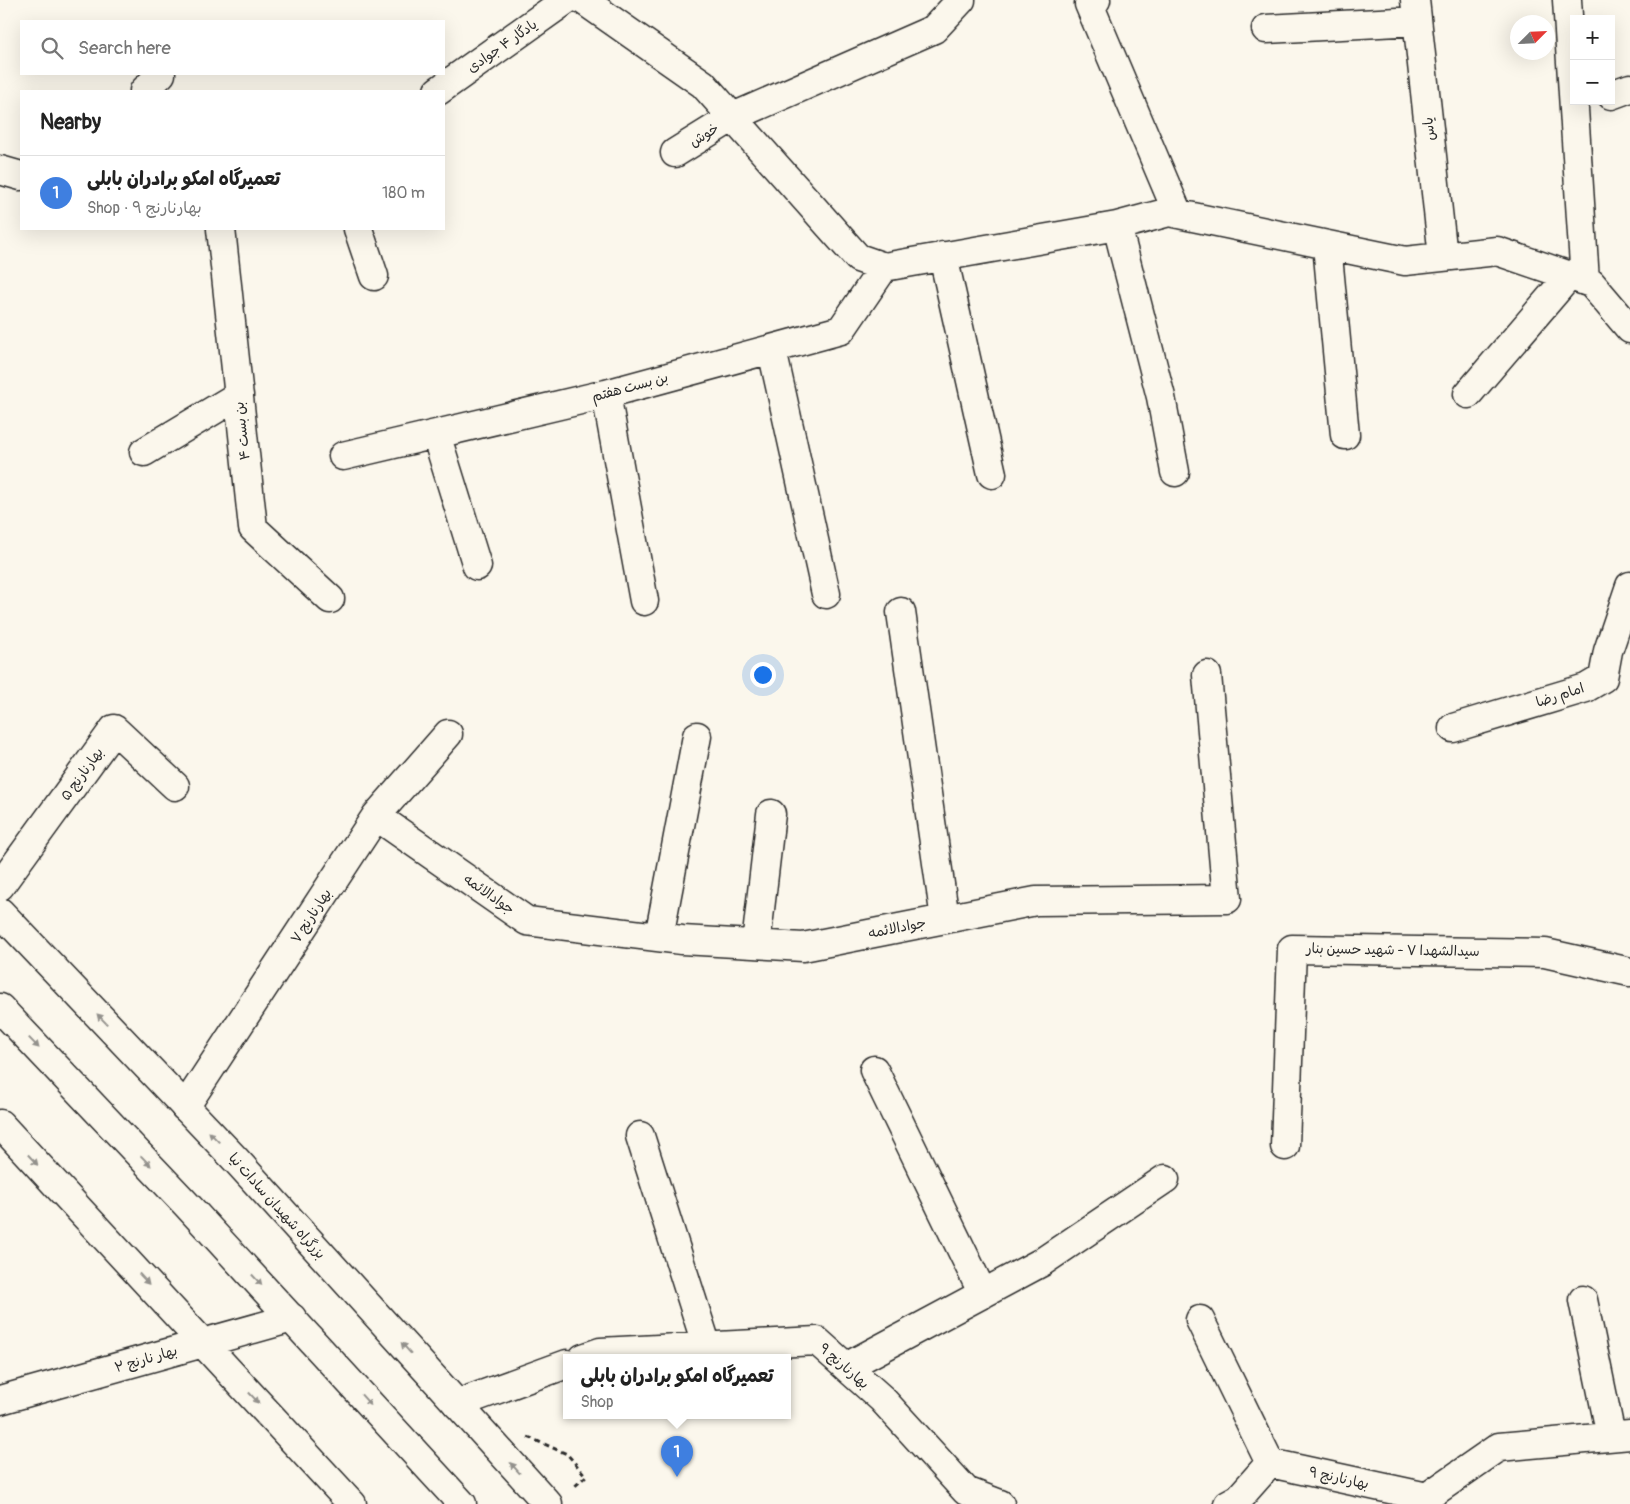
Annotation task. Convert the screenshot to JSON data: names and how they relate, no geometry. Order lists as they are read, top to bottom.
{
  "streets": {
    "main road": [
      "یادگار ۴ جوادی",
      "یاس",
      "خوش",
      "بن بست هفتم",
      "بن بست ۴",
      "امام رضا",
      "بهارنارنج ۵",
      "جوادالائمه",
      "بهارنارنج ۷",
      "سیدالشهدا ۷ - شهید حسین بنار",
      "بزرگراه شهیدان سادات نیا",
      "بهار نارنج ۲",
      "بهارنارنج ۹"
    ]
  },
  "crossings": [
    ["جوادالائمه", "بهارنارنج ۷"],
    ["بهارنارنج ۷", "بزرگراه شهیدان سادات نیا"]
  ],
  "north": "top right",
  "page": {
    "map_buttons": ["+", "−"],
    "search": "Search here",
    "heading": "Nearby",
    "list": [
      {
        "mark": "1",
        "name": "تعمیرگاه امکو برادران بابلی",
        "note": "Shop · بهارنارنج ۹",
        "value": "180 m"
      }
    ],
    "popup": ["تعمیرگاه امکو برادران بابلی", "Shop"],
    "pins": "1"
  }
}
